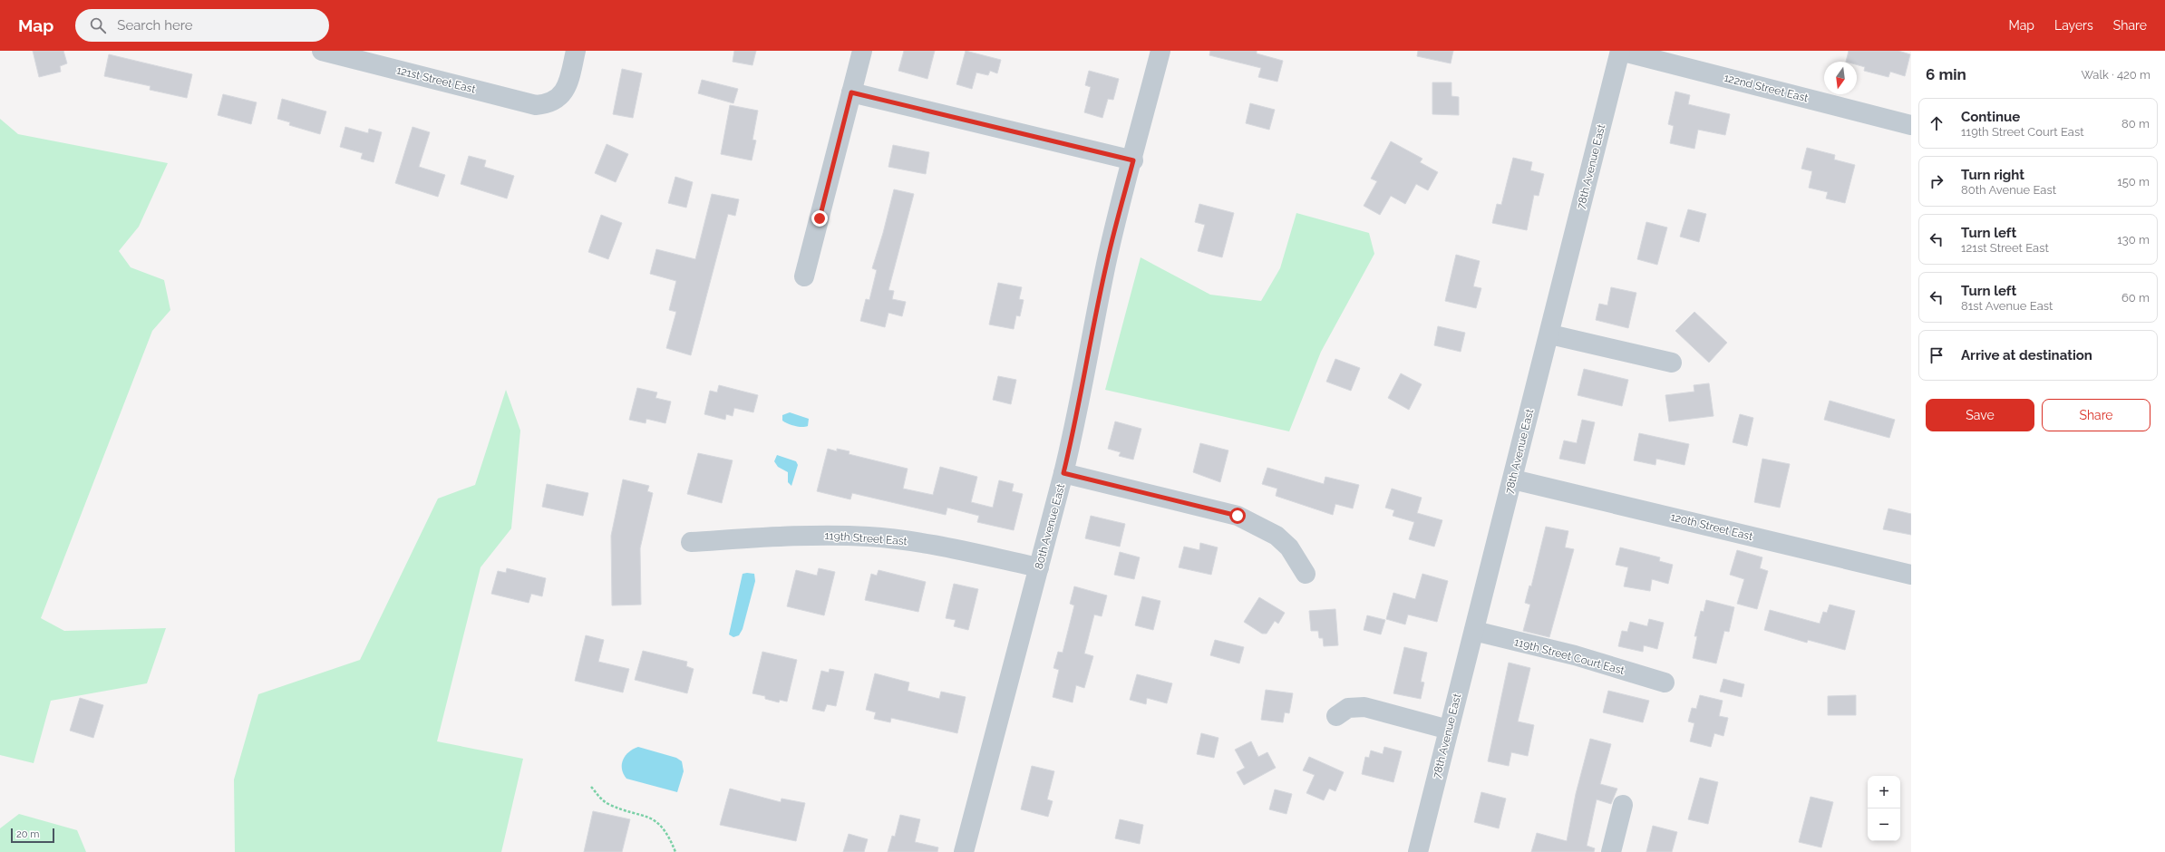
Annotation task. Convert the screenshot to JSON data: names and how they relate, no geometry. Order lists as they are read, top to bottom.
{
  "streets": {
    "street": [
      "121st Street East",
      "122nd Street East",
      "78th Avenue East",
      "80th Avenue East",
      "120th Street East",
      "119th Street East",
      "119th Street Court East"
    ]
  },
  "crossings": [
    ["122nd Street East", "78th Avenue East"],
    ["78th Avenue East", "120th Street East"],
    ["78th Avenue East", "119th Street Court East"],
    ["80th Avenue East", "119th Street East"]
  ],
  "scale_bar": "20 m",
  "north": "bottom",
  "page": {
    "header": "Map",
    "search": "Search here",
    "nav": ["Map", "Layers", "Share"],
    "heading": ["6 min", "Walk · 420 m"],
    "list": [
      ["Continue", "119th Street Court East", "80 m"],
      ["Turn right", "80th Avenue East", "150 m"],
      ["Turn left", "121st Street East", "130 m"],
      ["Turn left", "81st Avenue East", "60 m"],
      "Arrive at destination"
    ],
    "buttons": ["Save", "Share"],
    "map_buttons": ["+", "−"],
    "scale": "20 m"
  }
}
